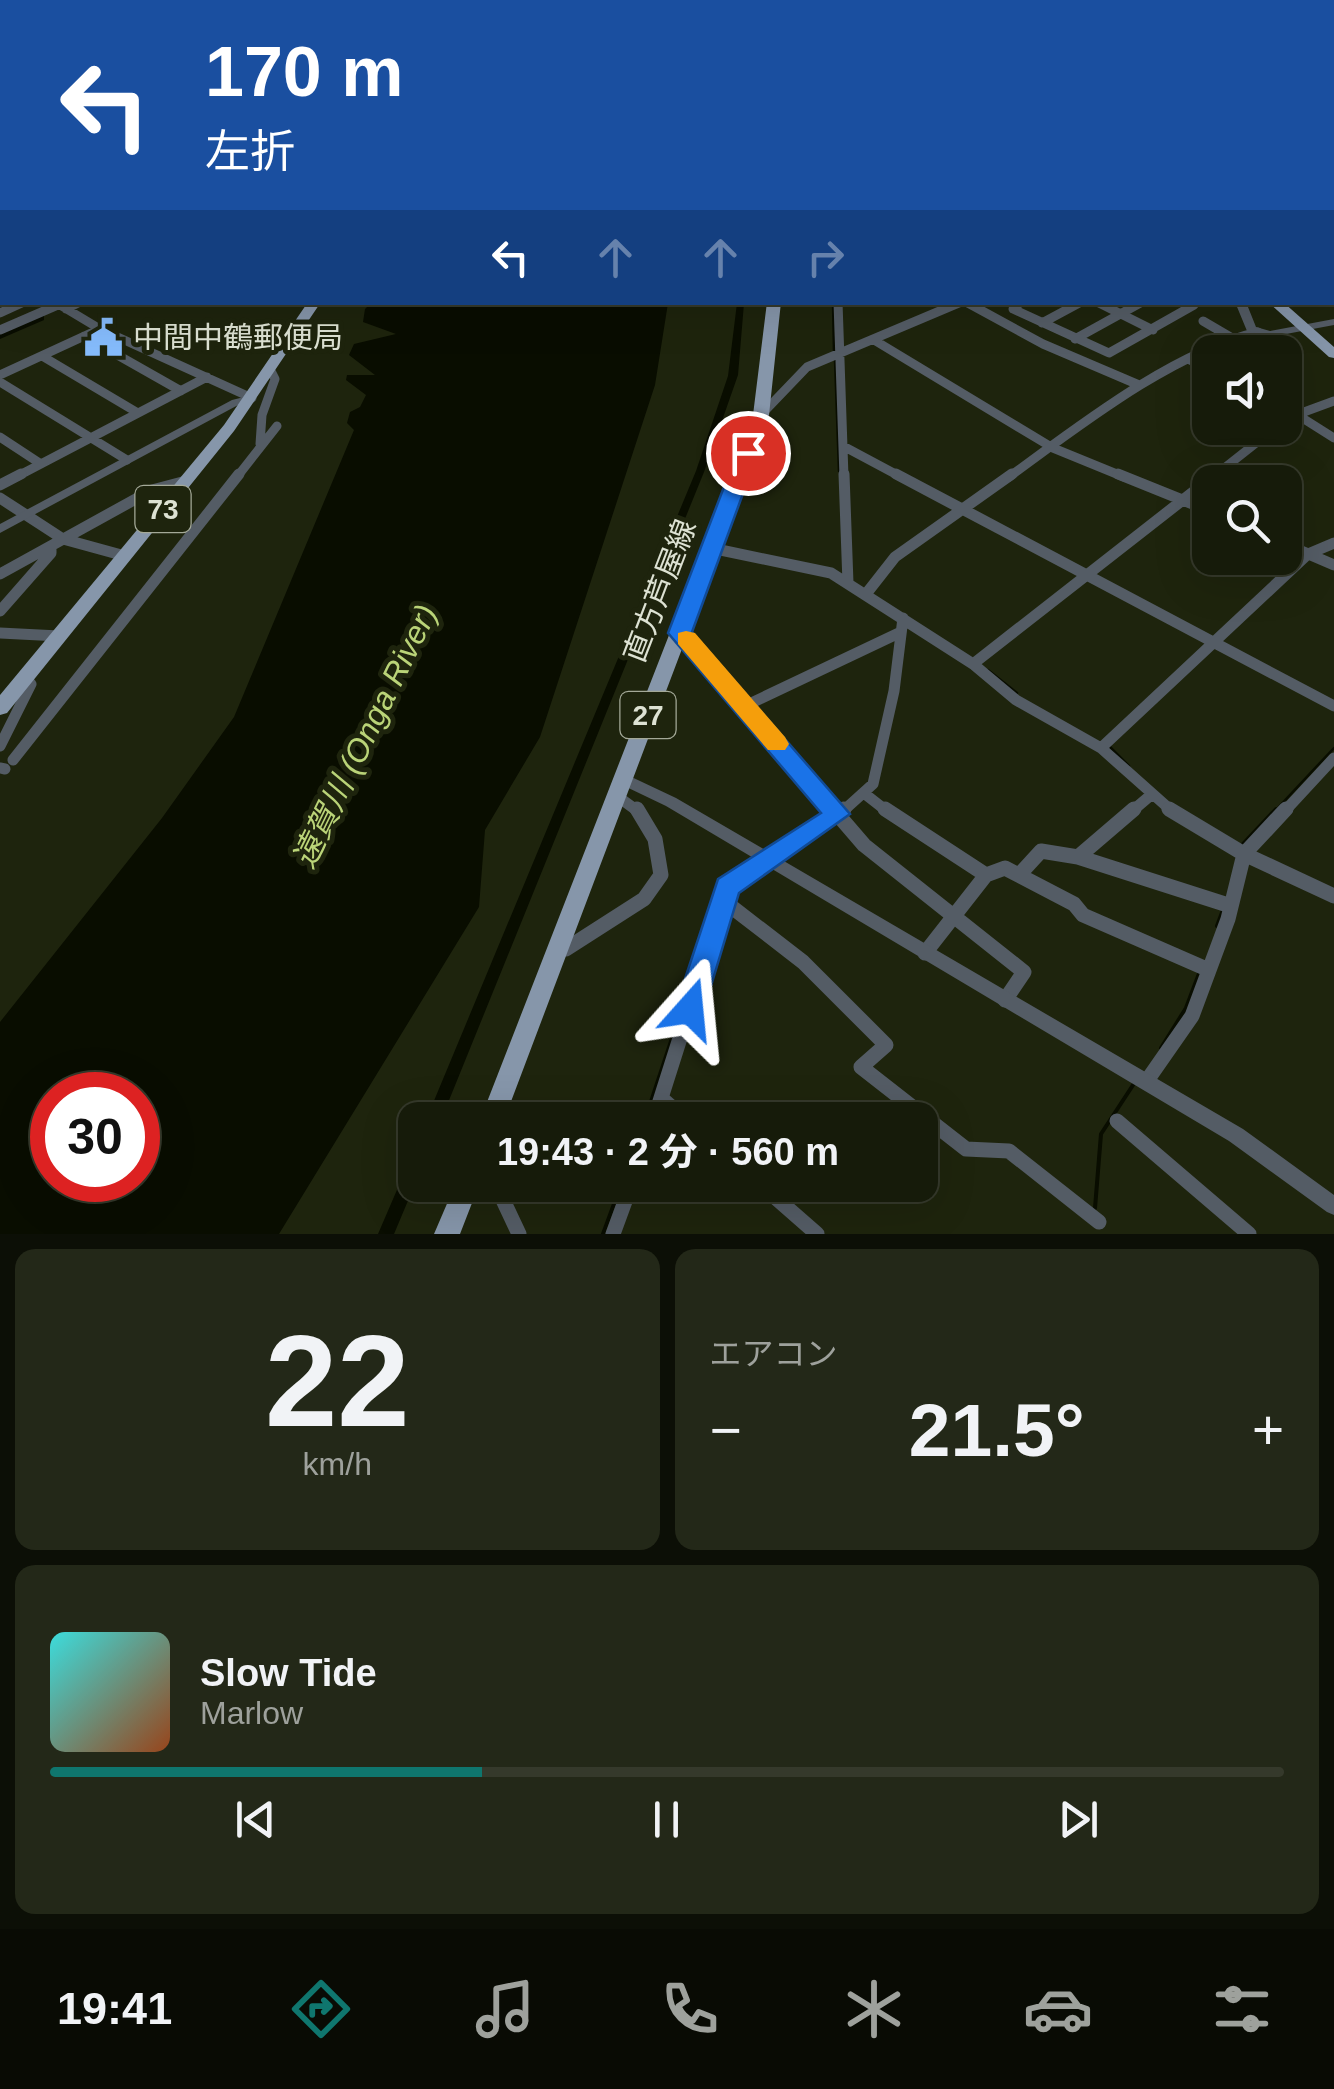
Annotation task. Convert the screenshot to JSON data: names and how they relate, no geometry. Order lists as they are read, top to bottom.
{
  "streets": {
    "main road": ["73", "直方芦屋線", "27"]
  },
  "water": ["遠賀川 (Onga River)"],
  "places": {
    "public building": ["中間中鶴郵便局"]
  },
  "page": {
    "turn": ["170 m", "左折"],
    "limit": "30",
    "trip": "19:43 · 2 分 · 560 m",
    "tile": [
      ["22", "km/h"],
      "エアコン"
    ],
    "heat": ["−", "21.5°", "+"],
    "song": ["Slow Tide", "Marlow"],
    "tabs": "19:41"
  }
}
